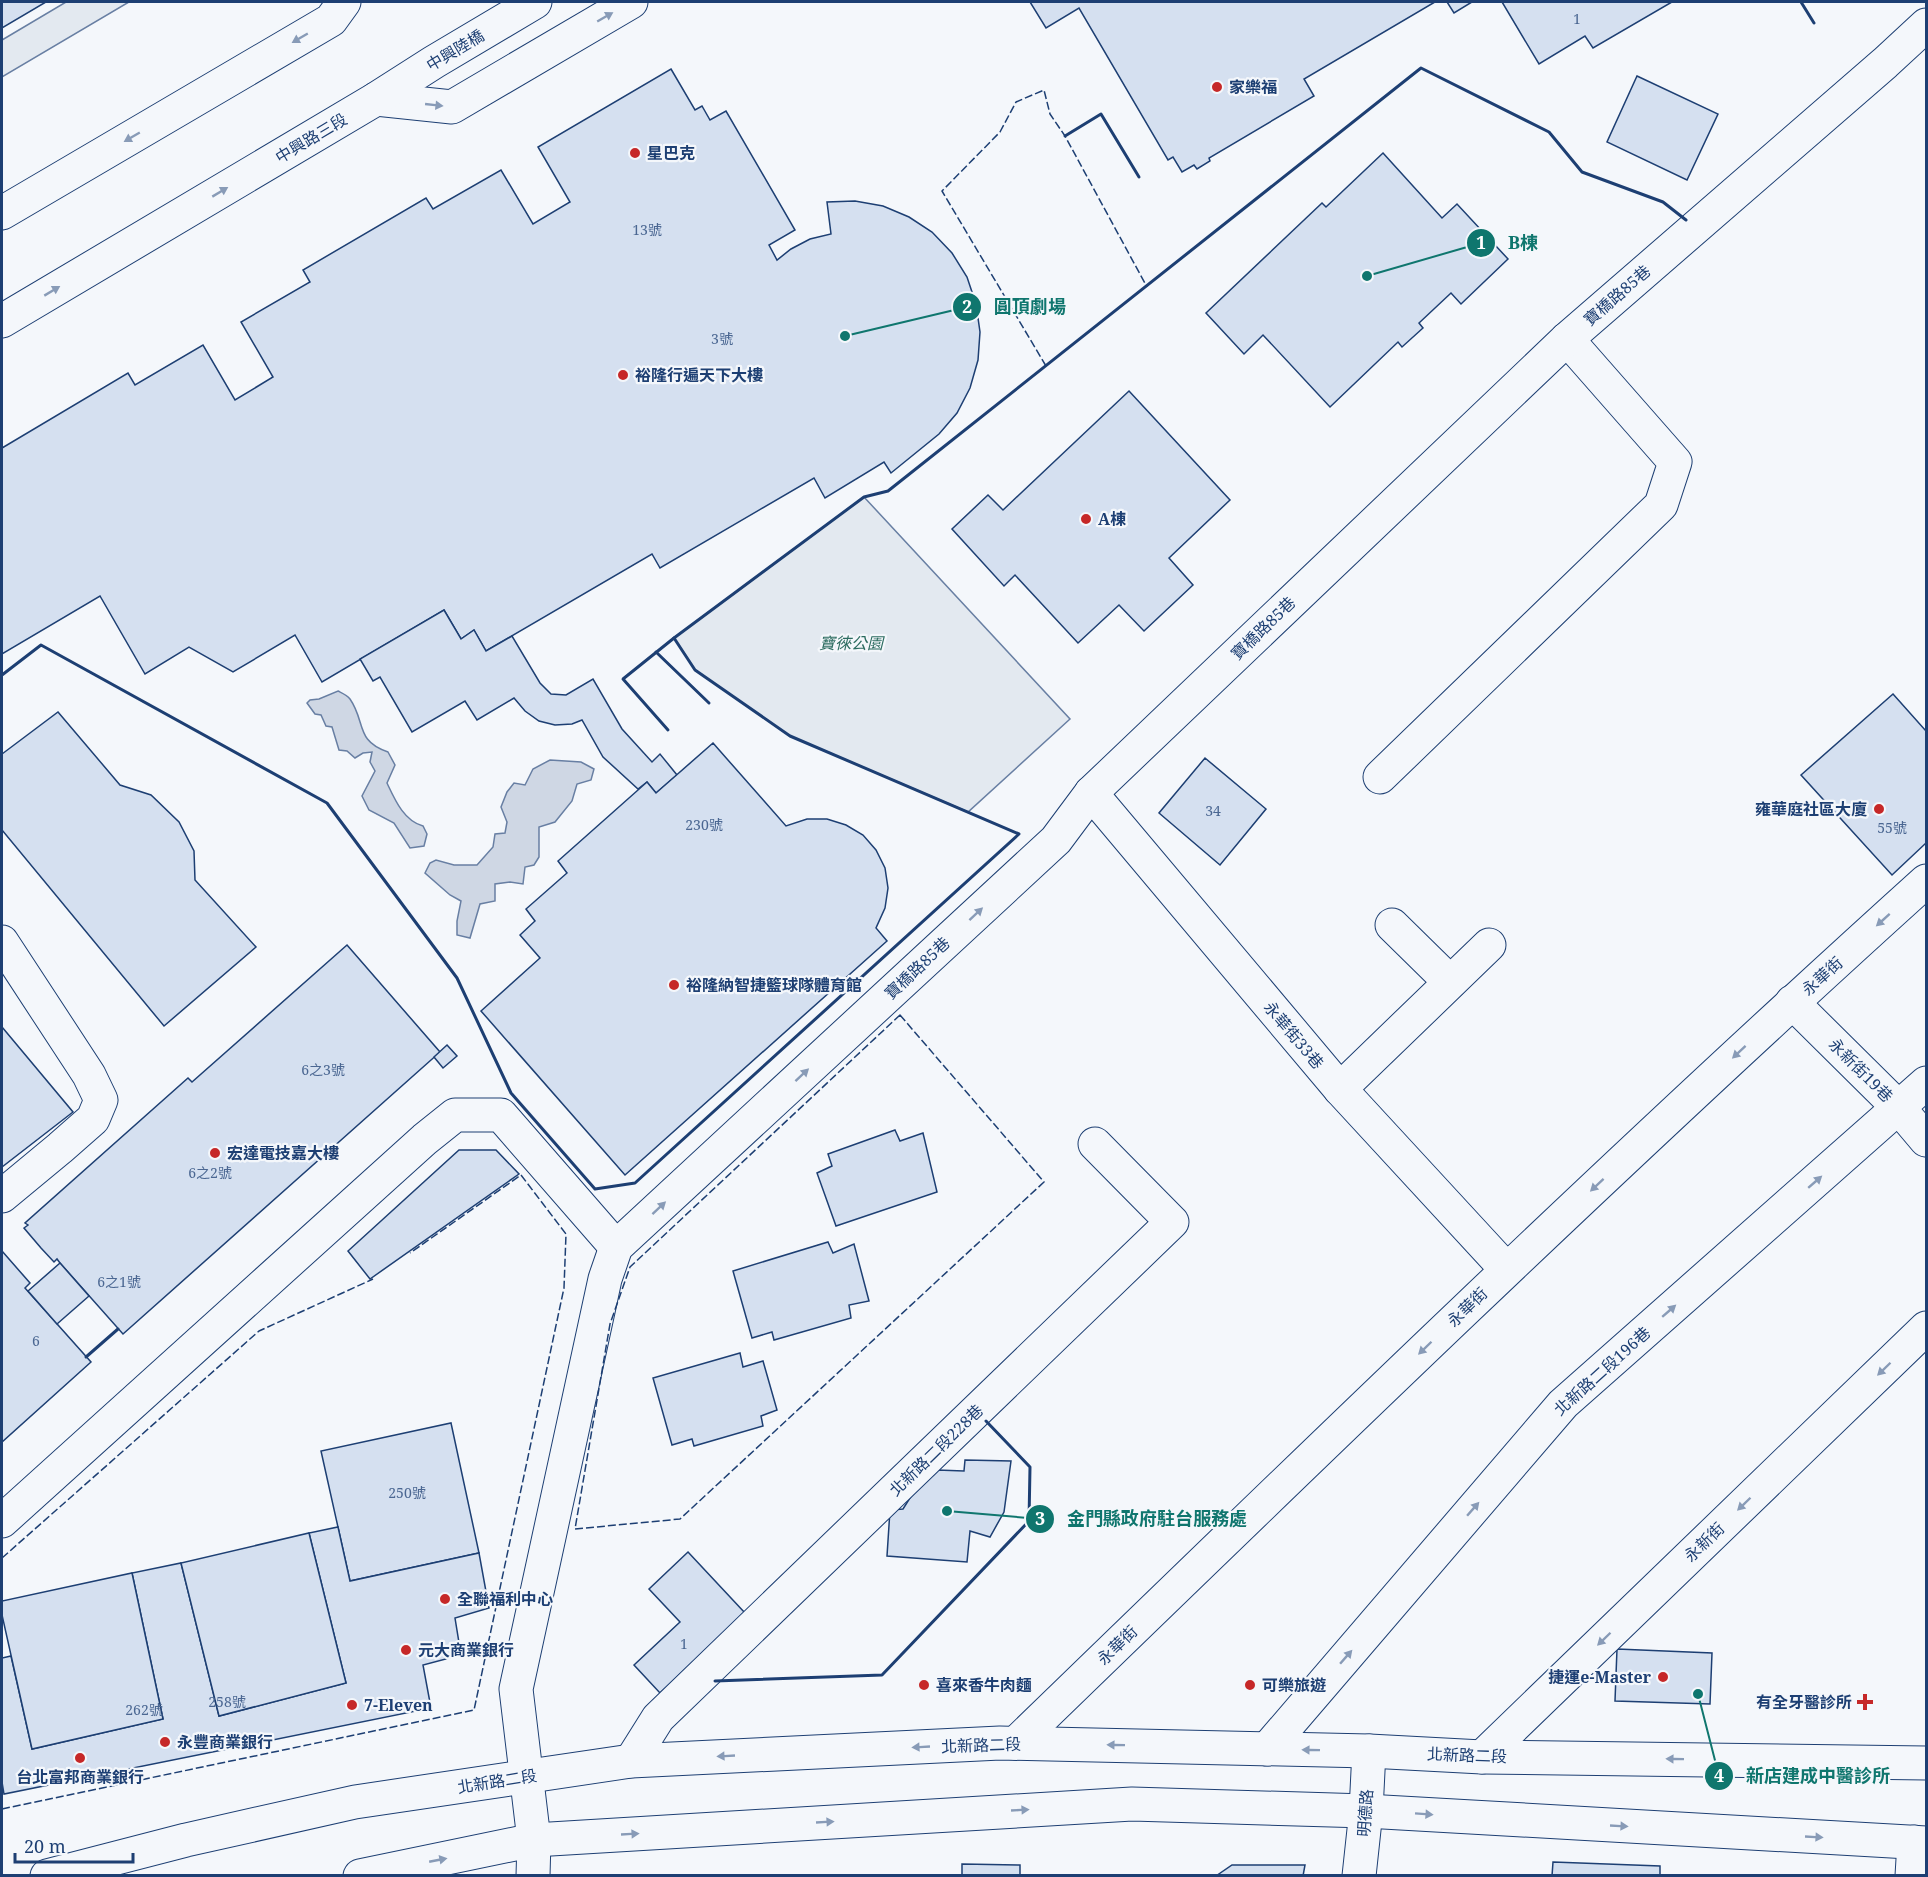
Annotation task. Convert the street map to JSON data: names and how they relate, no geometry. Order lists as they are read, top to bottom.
{
  "streets": {
    "main road": [
      "中興陸橋",
      "中興路三段",
      "寶橋路85巷",
      "永華街",
      "永華街33巷",
      "永新街19巷",
      "北新路二段196巷",
      "北新路二段228巷",
      "永新街",
      "北新路二段",
      "明德路"
    ]
  },
  "crossings": [
    ["中興陸橋", "中興路三段"],
    ["寶橋路85巷", "永華街33巷"],
    ["永華街", "永華街33巷"],
    ["永華街", "永新街19巷"],
    ["永華街", "北新路二段"],
    ["永新街19巷", "北新路二段196巷"],
    ["北新路二段196巷", "北新路二段"],
    ["北新路二段228巷", "北新路二段"],
    ["永新街", "北新路二段"],
    ["北新路二段", "明德路"]
  ],
  "one_way": [
    "寶橋路85巷",
    "永華街",
    "北新路二段196巷",
    "永新街"
  ],
  "parks": ["寶徠公園"],
  "places": {
    "other": [
      "家樂福",
      "星巴克",
      "B棟",
      "圓頂劇場",
      "裕隆行遍天下大樓",
      "A棟",
      "雍華庭社區大廈",
      "裕隆納智捷籃球隊體育館",
      "宏達電技嘉大樓",
      "金門縣政府駐台服務處",
      "全聯福利中心",
      "元大商業銀行",
      "捷運e-Master",
      "喜來香牛肉麵",
      "可樂旅遊",
      "新店建成中醫診所",
      "7-Eleven",
      "永豐商業銀行",
      "台北富邦商業銀行"
    ],
    "health": ["有全牙醫診所"]
  },
  "house_numbers": [
    "1",
    "13號",
    "3號",
    "34",
    "230號",
    "55號",
    "6之3號",
    "6之2號",
    "6之1號",
    "6",
    "250號",
    "1",
    "258號",
    "262號"
  ],
  "scale_bar": "20 m"
}
